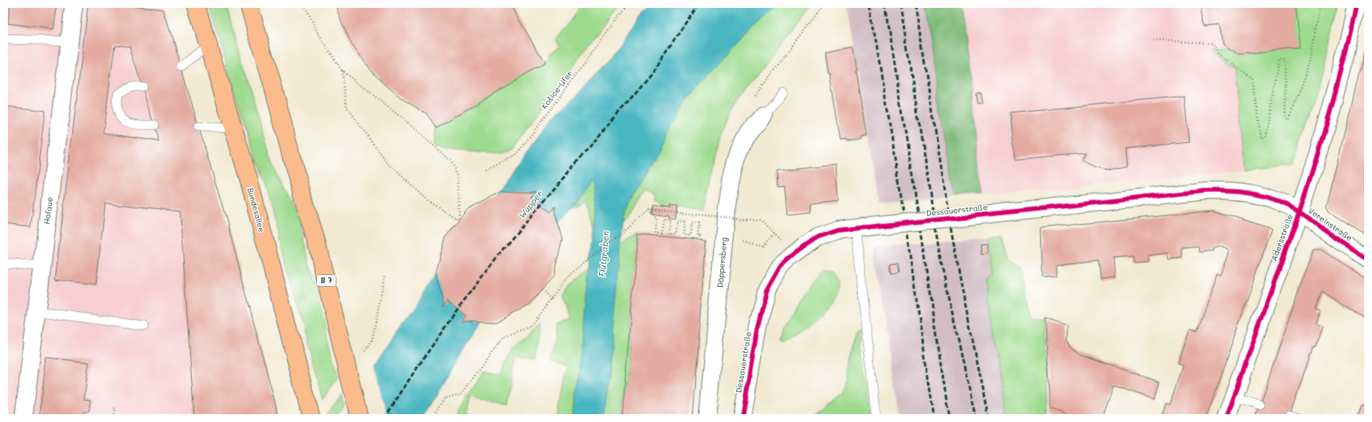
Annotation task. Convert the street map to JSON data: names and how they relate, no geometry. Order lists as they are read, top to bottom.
{
  "streets": {
    "main road": ["Bundesallee", "B 7"],
    "street": [
      "Dessauerstraße",
      "Hofaue",
      "Vereinstraße",
      "Adersstraße",
      "Döppersberg"
    ],
    "path": ["Košice-Ufer"]
  },
  "crossings": [
    ["Dessauerstraße", "Vereinstraße"],
    ["Dessauerstraße", "Adersstraße"],
    ["Vereinstraße", "Adersstraße"]
  ],
  "water": ["Wupper", "Flutgraben"]
}
